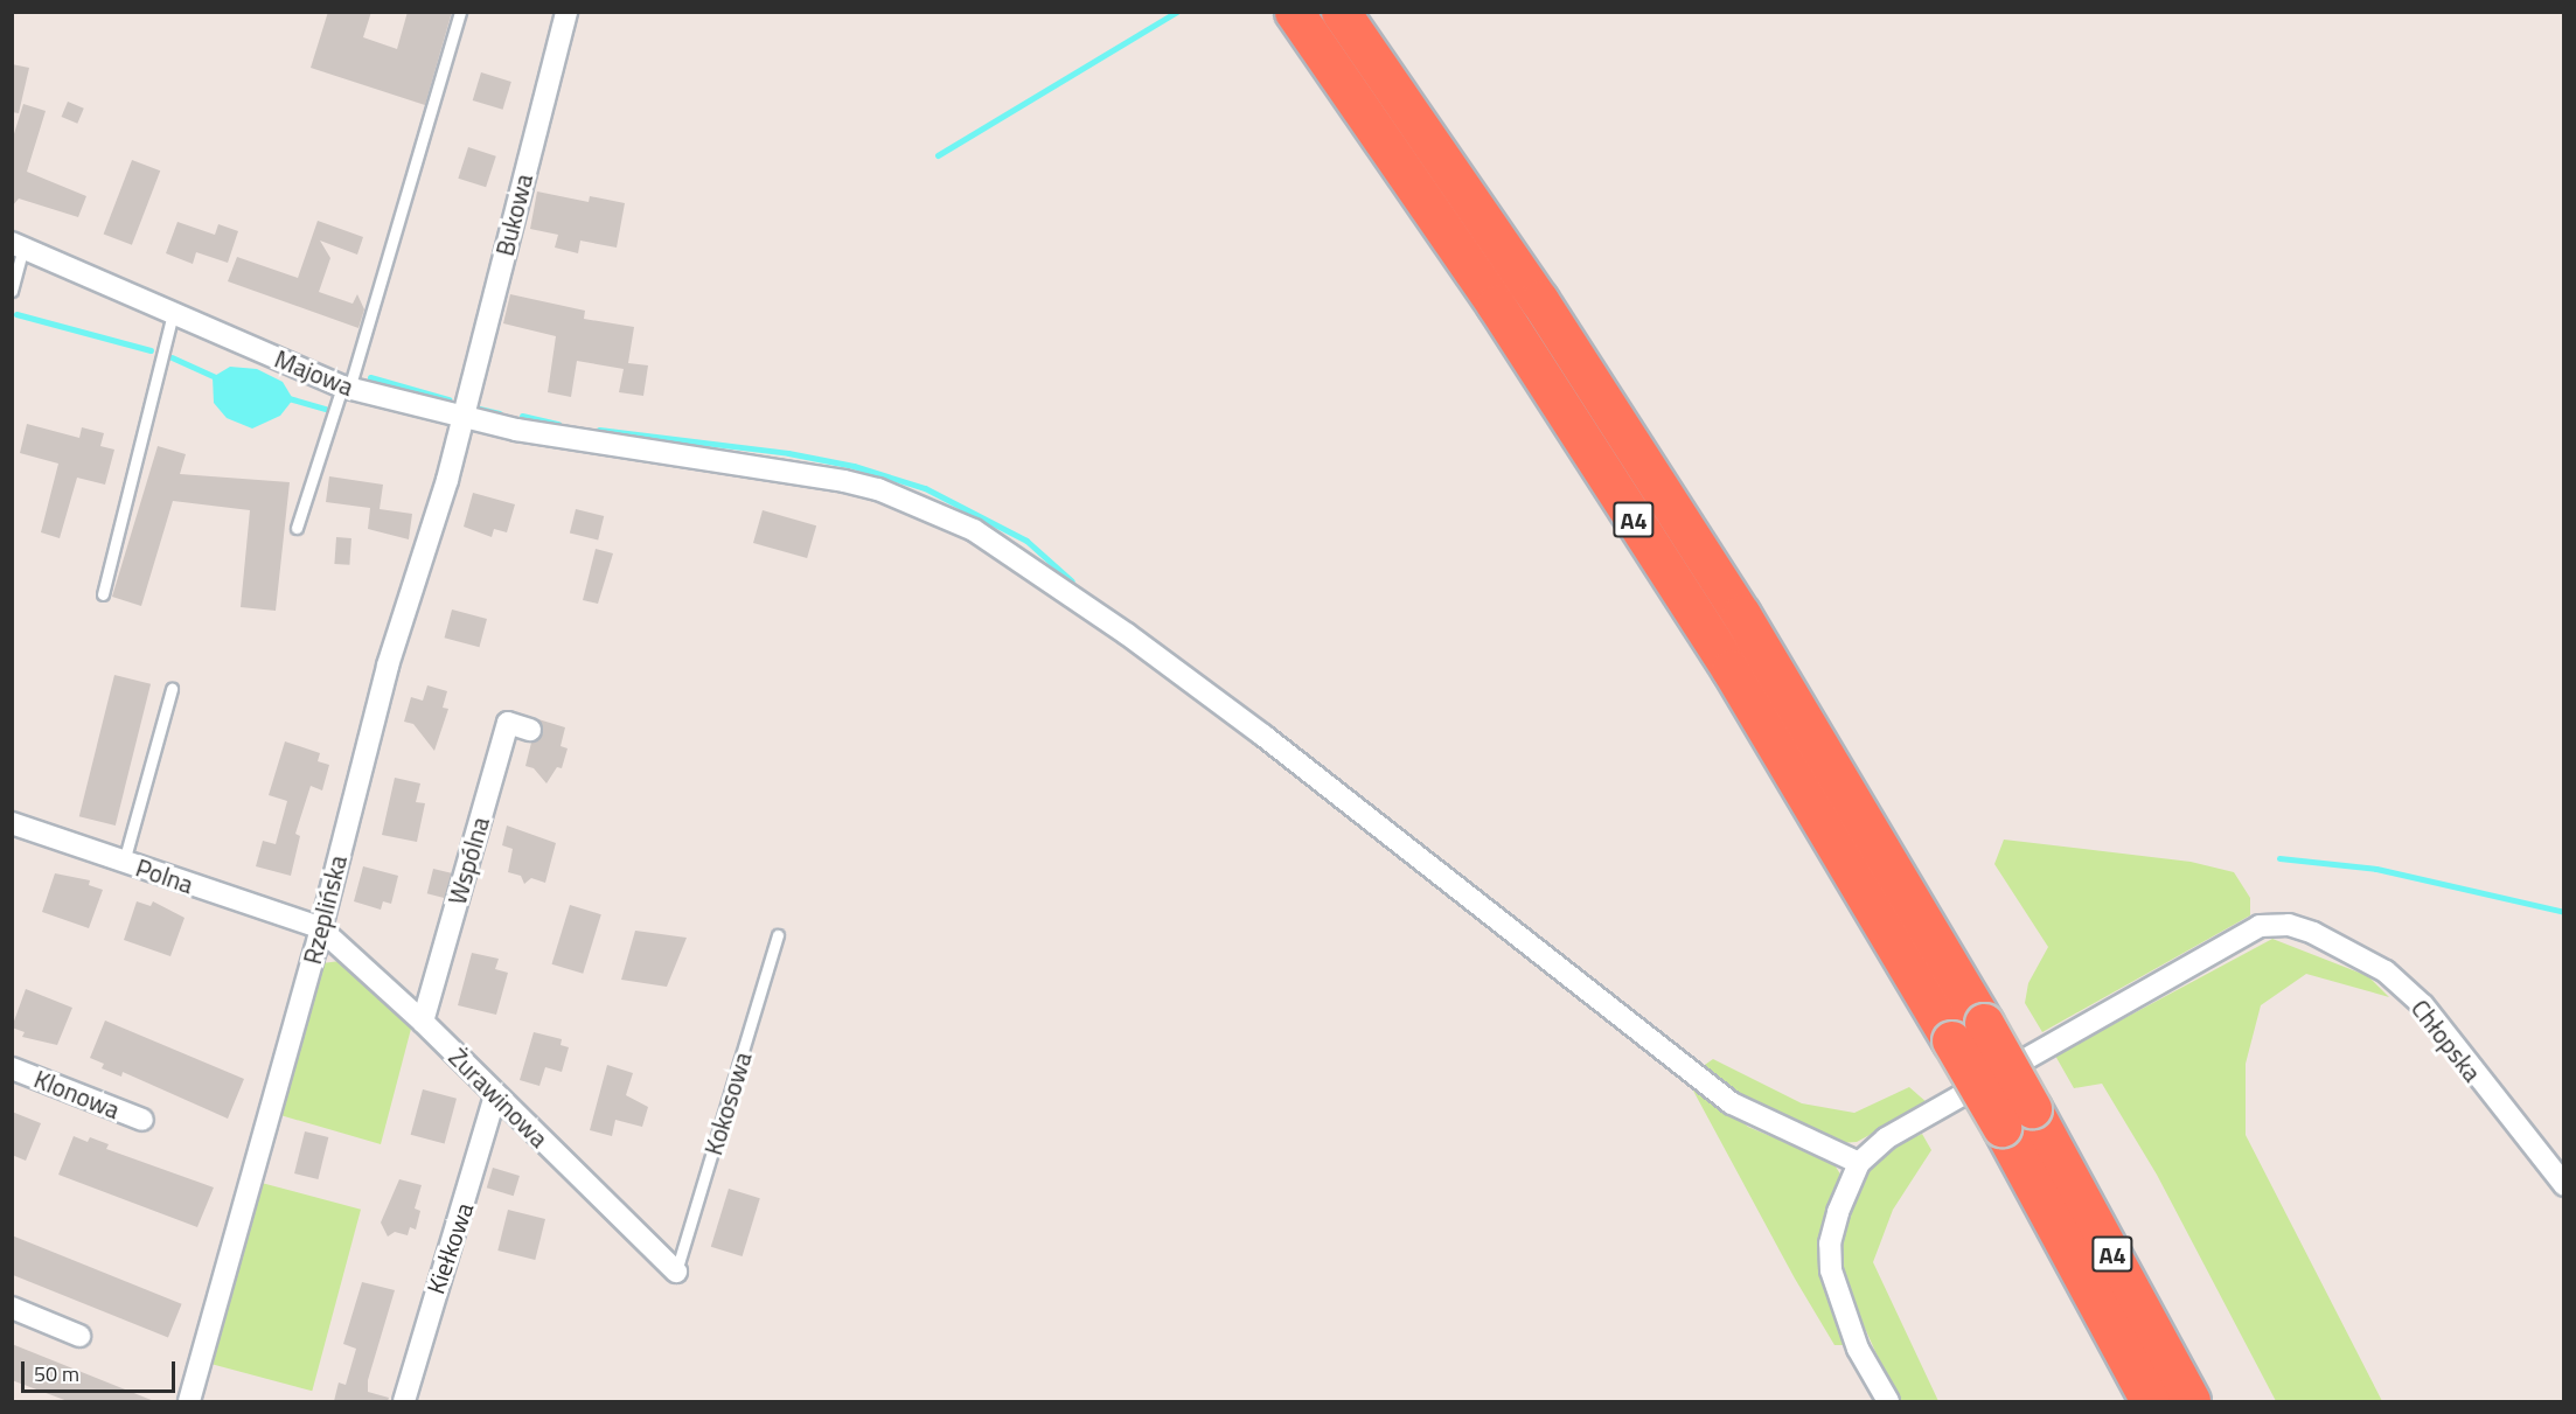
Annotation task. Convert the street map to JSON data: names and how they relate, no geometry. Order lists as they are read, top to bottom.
{
  "streets": {
    "highway": ["A4"],
    "street": [
      "Bukowa",
      "Majowa",
      "Wspólna",
      "Polna",
      "Rzeplińska",
      "Chłopska",
      "Klonowa",
      "Żurawinowa",
      "Kiełkowa"
    ],
    "lane": ["Kokosowa"]
  },
  "crossings": [
    ["Bukowa", "Majowa"],
    ["Bukowa", "Rzeplińska"],
    ["Majowa", "Rzeplińska"],
    ["Majowa", "Chłopska"],
    ["Wspólna", "Żurawinowa"],
    ["Polna", "Rzeplińska"],
    ["Polna", "Żurawinowa"],
    ["Rzeplińska", "Żurawinowa"],
    ["Żurawinowa", "Kokosowa"],
    ["Żurawinowa", "Kiełkowa"]
  ],
  "scale_bar": "50 m"
}
